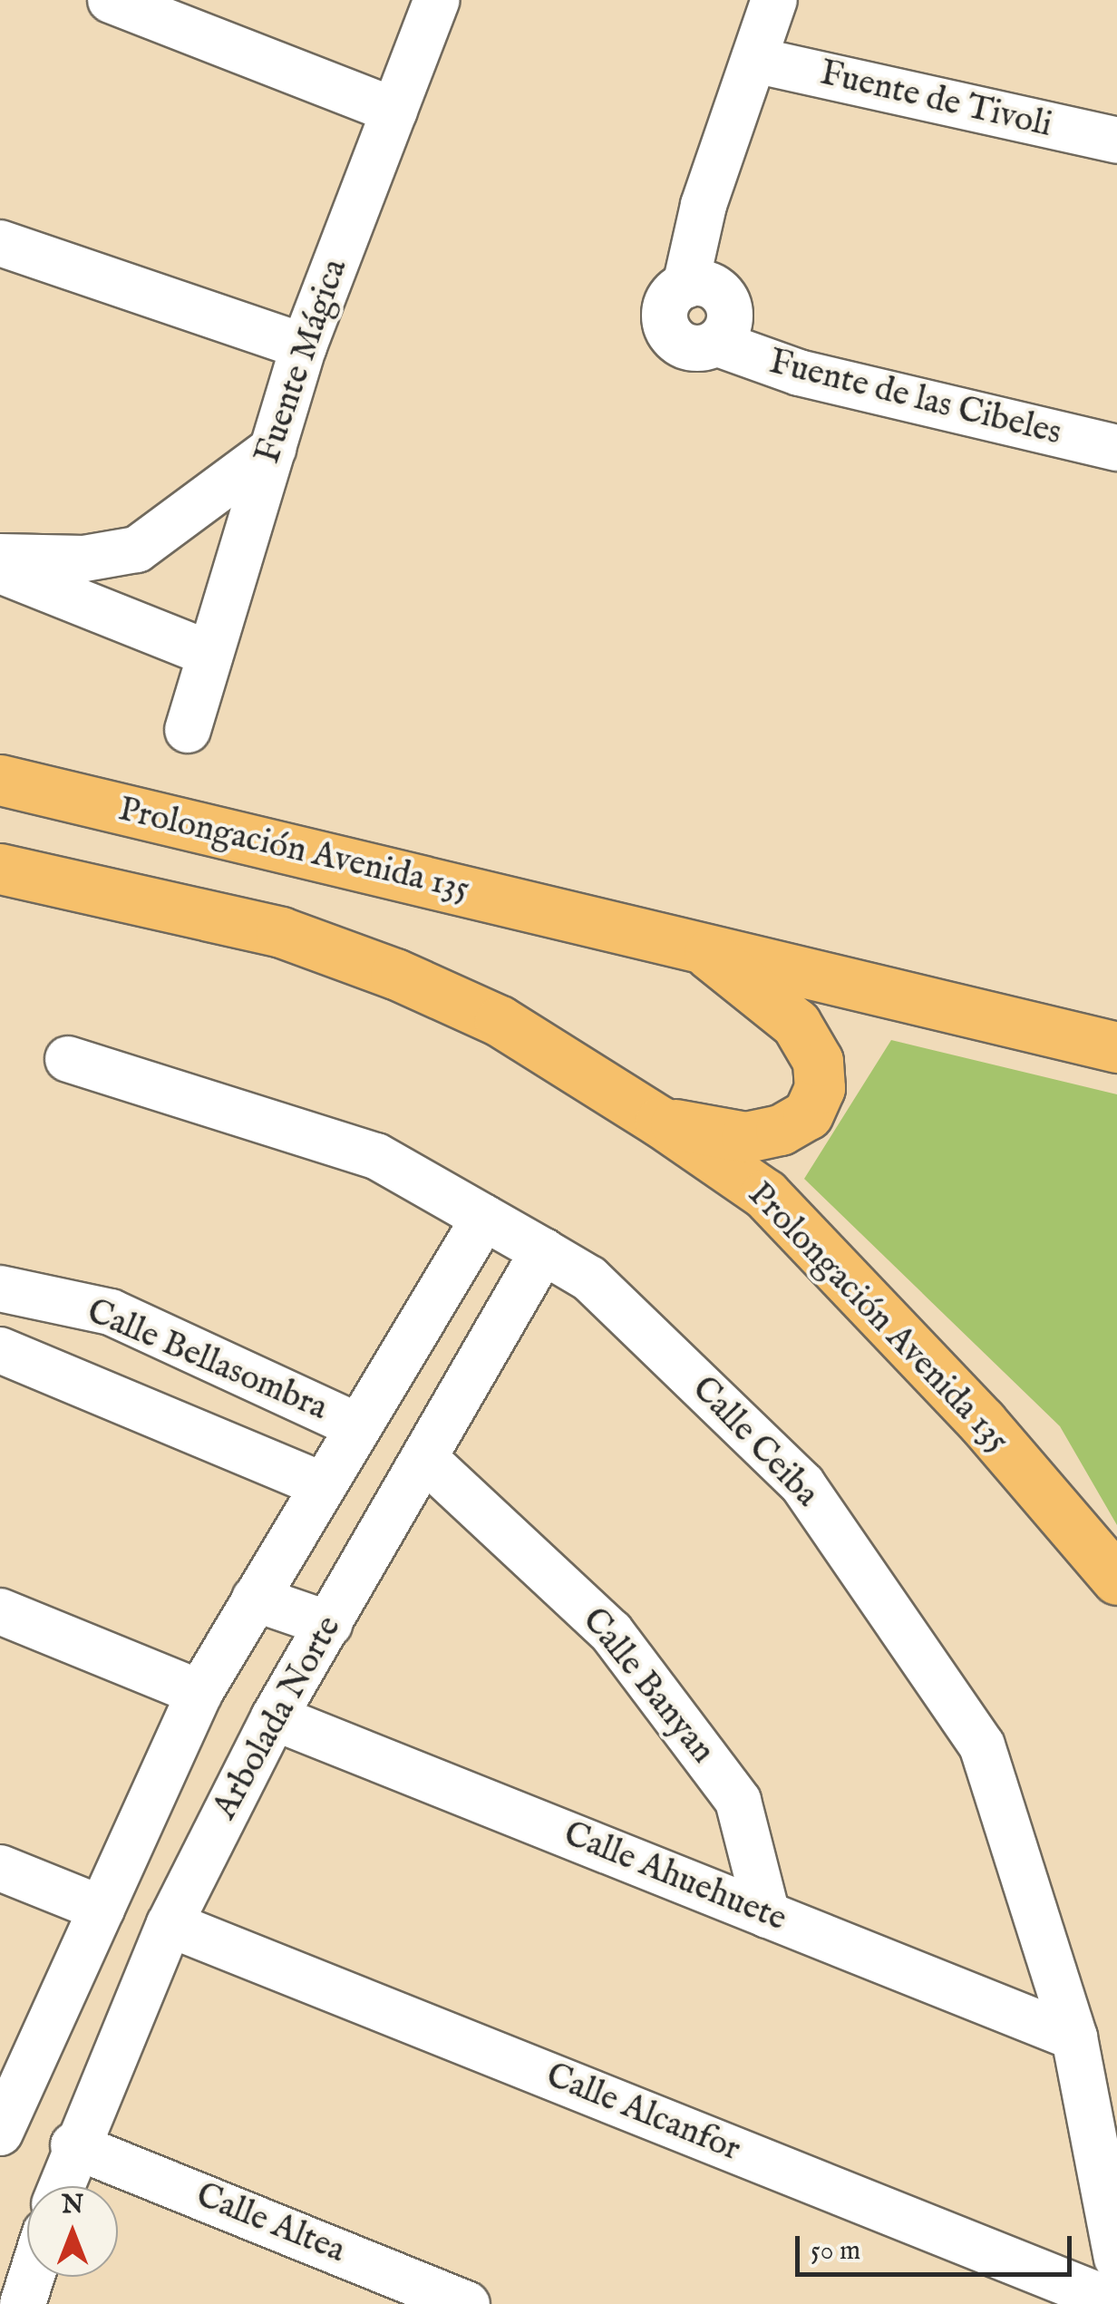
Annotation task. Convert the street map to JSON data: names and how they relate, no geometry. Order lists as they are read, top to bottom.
{
  "streets": {
    "main road": ["Prolongación Avenida 135"],
    "street": [
      "Fuente de Tivoli",
      "Fuente Mágica",
      "Fuente de las Cibeles",
      "Calle Bellasombra",
      "Calle Ceiba",
      "Calle Banyan",
      "Arbolada Norte",
      "Calle Ahuehuete",
      "Calle Alcanfor",
      "Calle Altea"
    ]
  },
  "crossings": [
    ["Fuente de Tivoli", "Fuente de las Cibeles"],
    ["Calle Ceiba", "Arbolada Norte"],
    ["Calle Ceiba", "Calle Ahuehuete"],
    ["Calle Banyan", "Arbolada Norte"],
    ["Calle Banyan", "Calle Ahuehuete"],
    ["Arbolada Norte", "Calle Ahuehuete"],
    ["Arbolada Norte", "Calle Alcanfor"],
    ["Arbolada Norte", "Calle Altea"]
  ],
  "scale_bar": "50 m",
  "north": "top"
}
